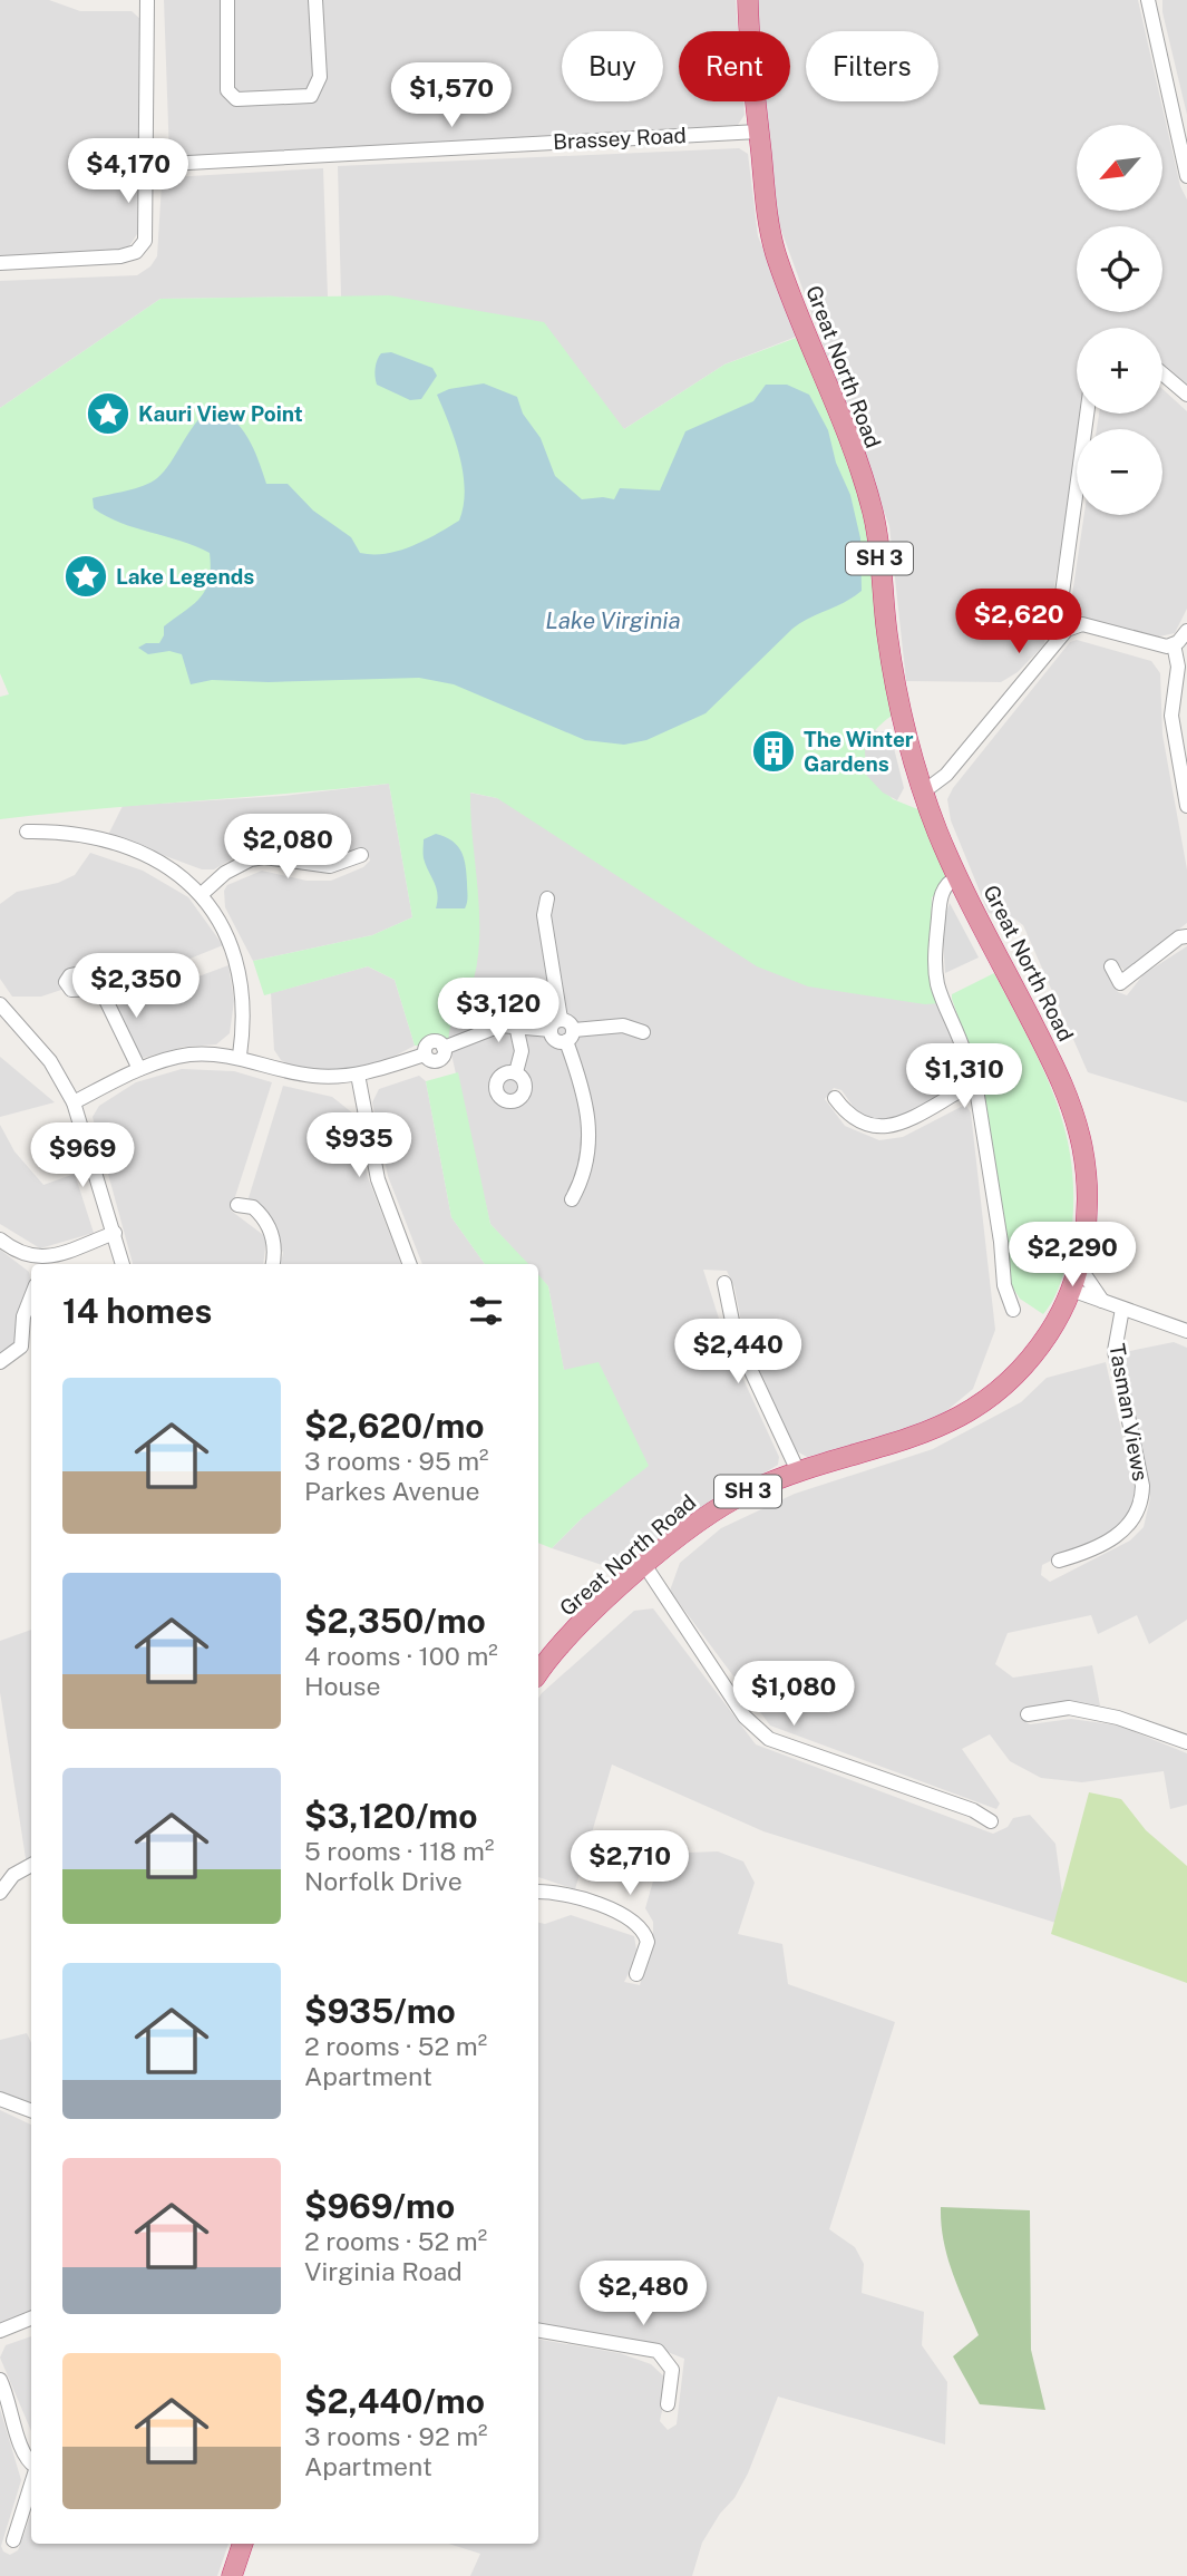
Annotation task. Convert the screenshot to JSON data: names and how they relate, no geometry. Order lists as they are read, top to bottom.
{
  "streets": {
    "highway": ["Great North Road", "SH 3"],
    "street": ["Brassey Road", "Tasman Views"]
  },
  "crossings": [
    ["Brassey Road", "Great North Road"]
  ],
  "water": ["Lake Virginia"],
  "places": {
    "place": ["Kauri View Point", "Lake Legends"],
    "building": ["The Winter Gardens"]
  },
  "north": "bottom left",
  "page": {
    "chip": ["Buy", "Rent", "Filters"],
    "price": [
      "$1,570",
      "$4,170",
      "$2,620",
      "$2,080",
      "$2,350",
      "$3,120",
      "$1,310",
      "$935",
      "$969",
      "$2,290",
      "$2,440",
      "$1,080",
      "$2,710",
      "$2,480"
    ],
    "map_buttons": ["+", "−"],
    "heading": "14 homes",
    "list": [
      {
        "name": "$2,620/mo",
        "note": "3 rooms · 95 m² · Parkes Avenue"
      },
      {
        "name": "$2,350/mo",
        "note": "4 rooms · 100 m² · House"
      },
      {
        "name": "$3,120/mo",
        "note": "5 rooms · 118 m² · Norfolk Drive"
      },
      {
        "name": "$935/mo",
        "note": "2 rooms · 52 m² · Apartment"
      },
      {
        "name": "$969/mo",
        "note": "2 rooms · 52 m² · Virginia Road"
      },
      {
        "name": "$2,440/mo",
        "note": "3 rooms · 92 m² · Apartment"
      }
    ]
  }
}
